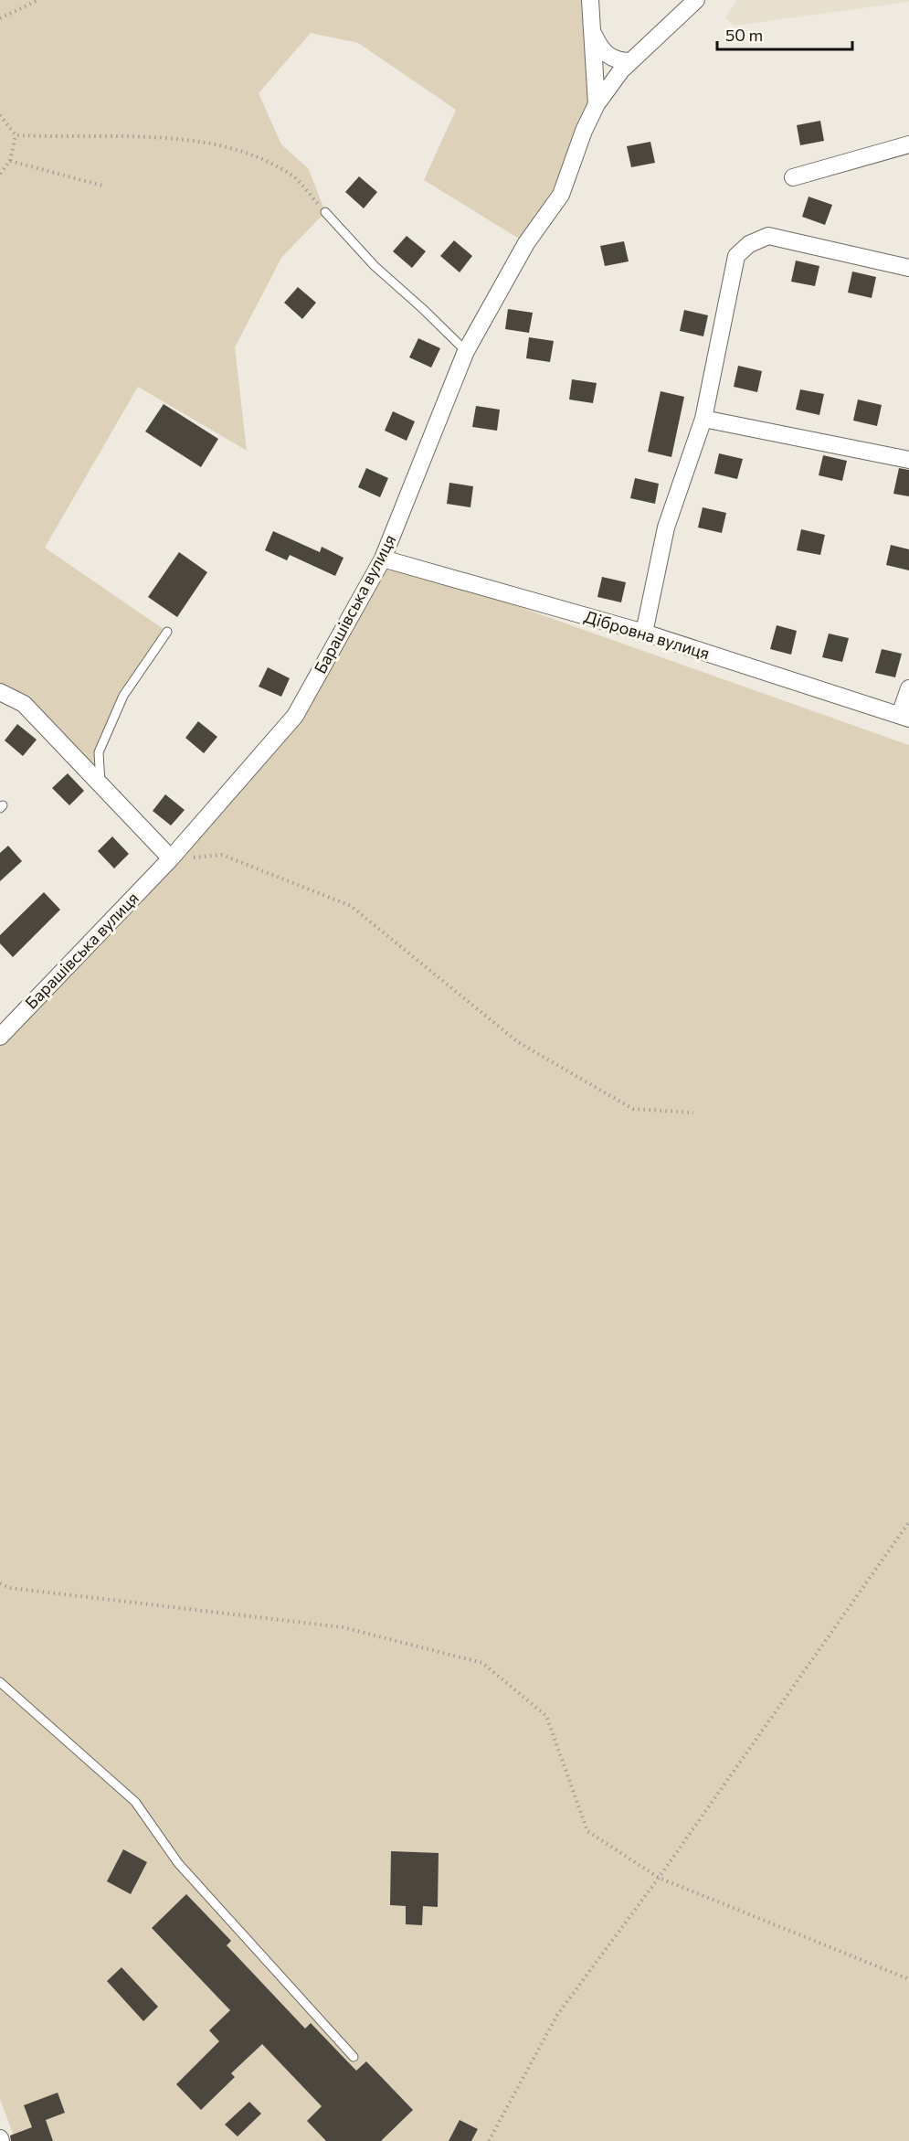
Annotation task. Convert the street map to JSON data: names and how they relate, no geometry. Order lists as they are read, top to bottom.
{
  "streets": {
    "street": ["Барашівська вулиця", "Дібровна вулиця"]
  },
  "crossings": [
    ["Барашівська вулиця", "Дібровна вулиця"]
  ],
  "scale_bar": "50 m"
}
